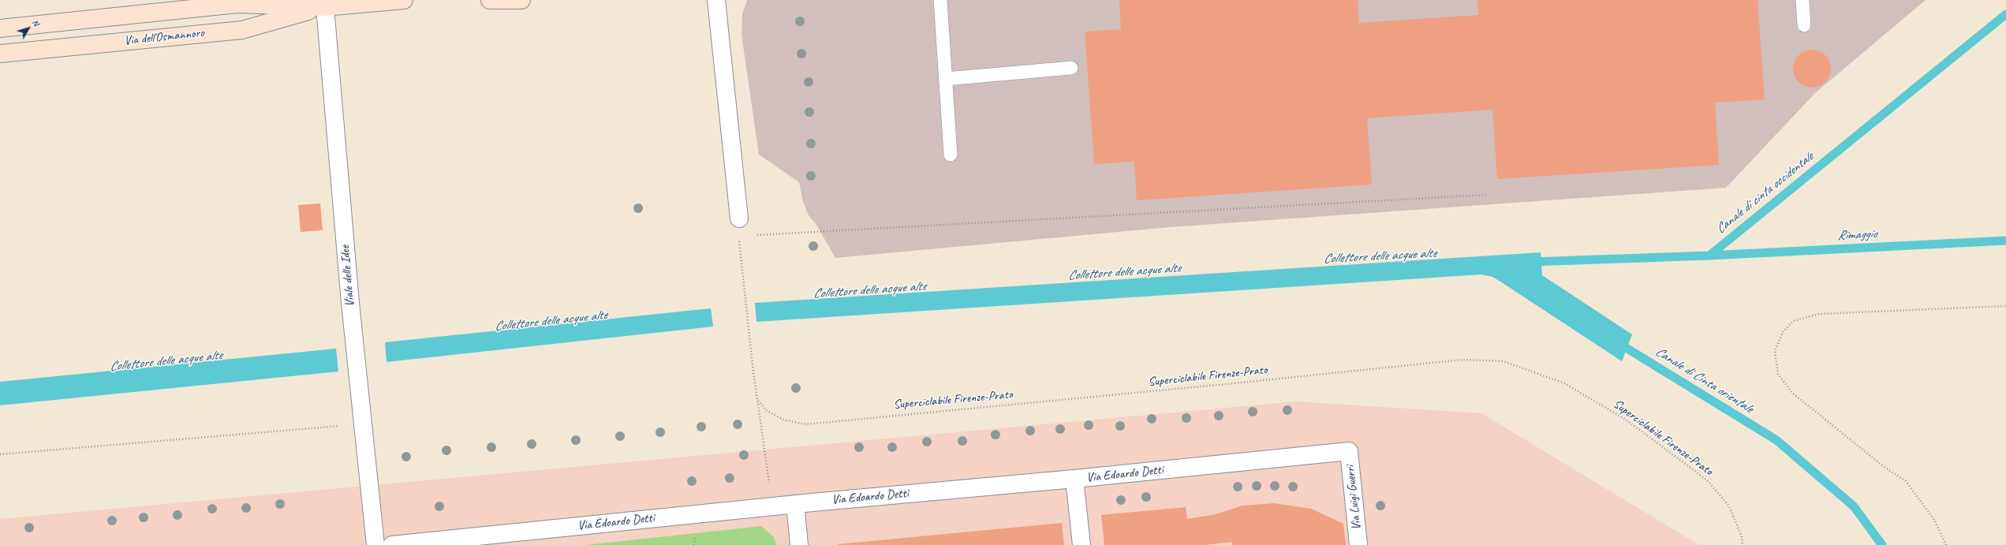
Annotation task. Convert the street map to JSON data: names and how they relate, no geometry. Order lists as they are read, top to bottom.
{
  "streets": {
    "main road": ["Via dell'Osmannoro"],
    "street": ["Viale delle Idee", "Via Edoardo Detti", "Via Luigi Guerri"],
    "path": ["Superciclabile Firenze-Prato"]
  },
  "crossings": [
    ["Via dell'Osmannoro", "Viale delle Idee"],
    ["Via Edoardo Detti", "Via Luigi Guerri"]
  ],
  "water": [
    "Canale di cinta occidentale",
    "Rimaggio",
    "Collettore delle acque alte",
    "Canale di Cinta orientale"
  ],
  "north": "top right"
}
